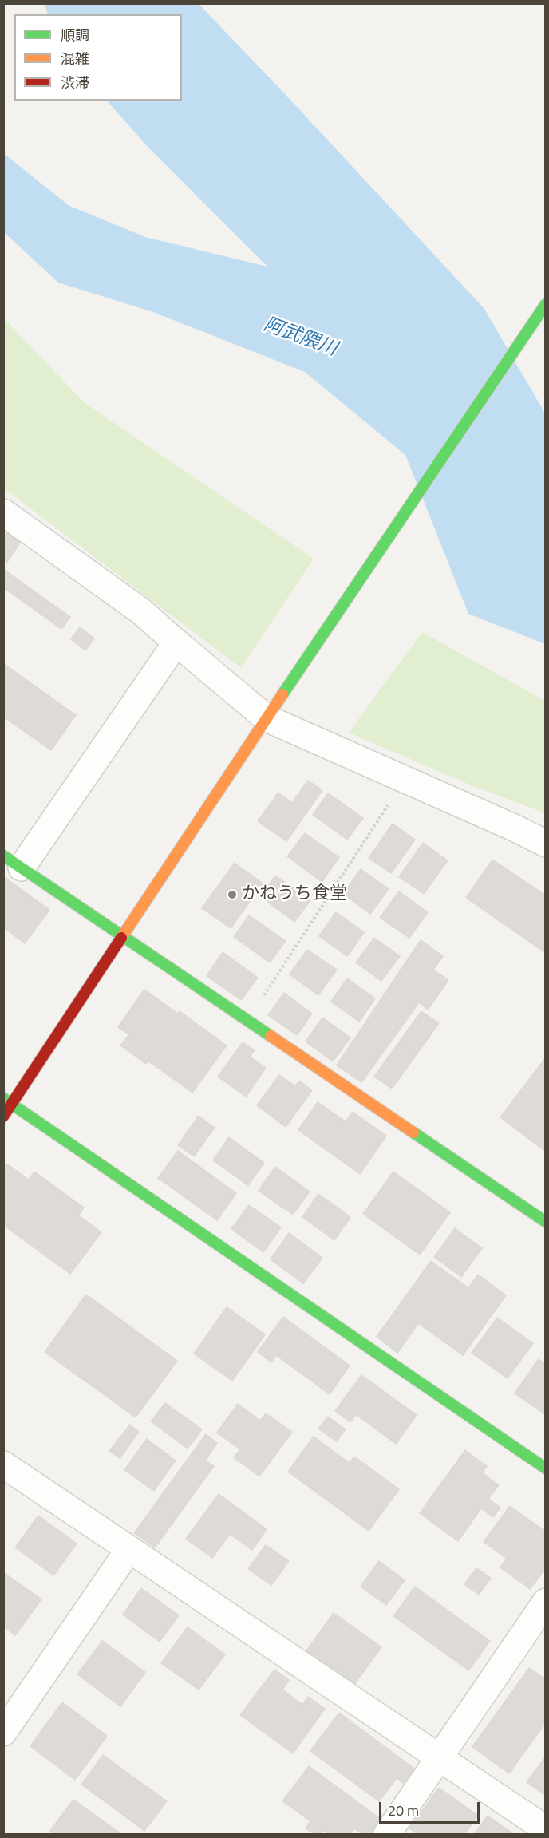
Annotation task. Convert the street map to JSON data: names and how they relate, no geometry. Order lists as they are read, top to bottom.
{
  "water": ["阿武隈川"],
  "places": ["かねうち食堂"],
  "legend": ["順調", "混雑", "渋滞"],
  "scale_bar": "20 m"
}
